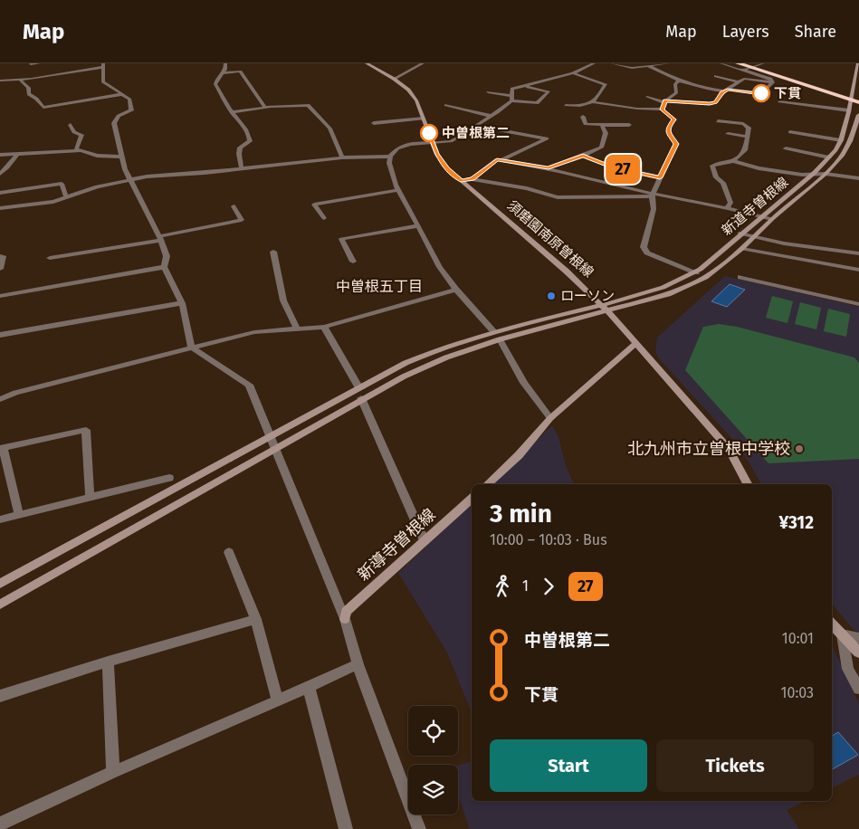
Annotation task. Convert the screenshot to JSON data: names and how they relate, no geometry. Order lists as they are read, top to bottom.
{
  "streets": {
    "main road": ["新道寺曽根線", "須磨園南原曽根線", "新導寺曽根線"]
  },
  "crossings": [
    ["新道寺曽根線", "須磨園南原曽根線"]
  ],
  "districts": ["中曽根五丁目"],
  "places": [
    "下貫",
    "中曽根第二",
    "ローソン",
    "北九州市立曽根中学校"
  ],
  "lines": ["bus line 27"],
  "page": {
    "header": "Map",
    "nav": ["Map", "Layers", "Share"],
    "on_map": "27",
    "heading": ["3 min", "10:00 – 10:03 · Bus", "¥312"],
    "legs": ["1", "27"],
    "list": [
      {
        "name": "中曽根第二",
        "value": "10:01"
      },
      {
        "name": "下貫",
        "value": "10:03"
      }
    ],
    "buttons": ["Start", "Tickets"]
  }
}
